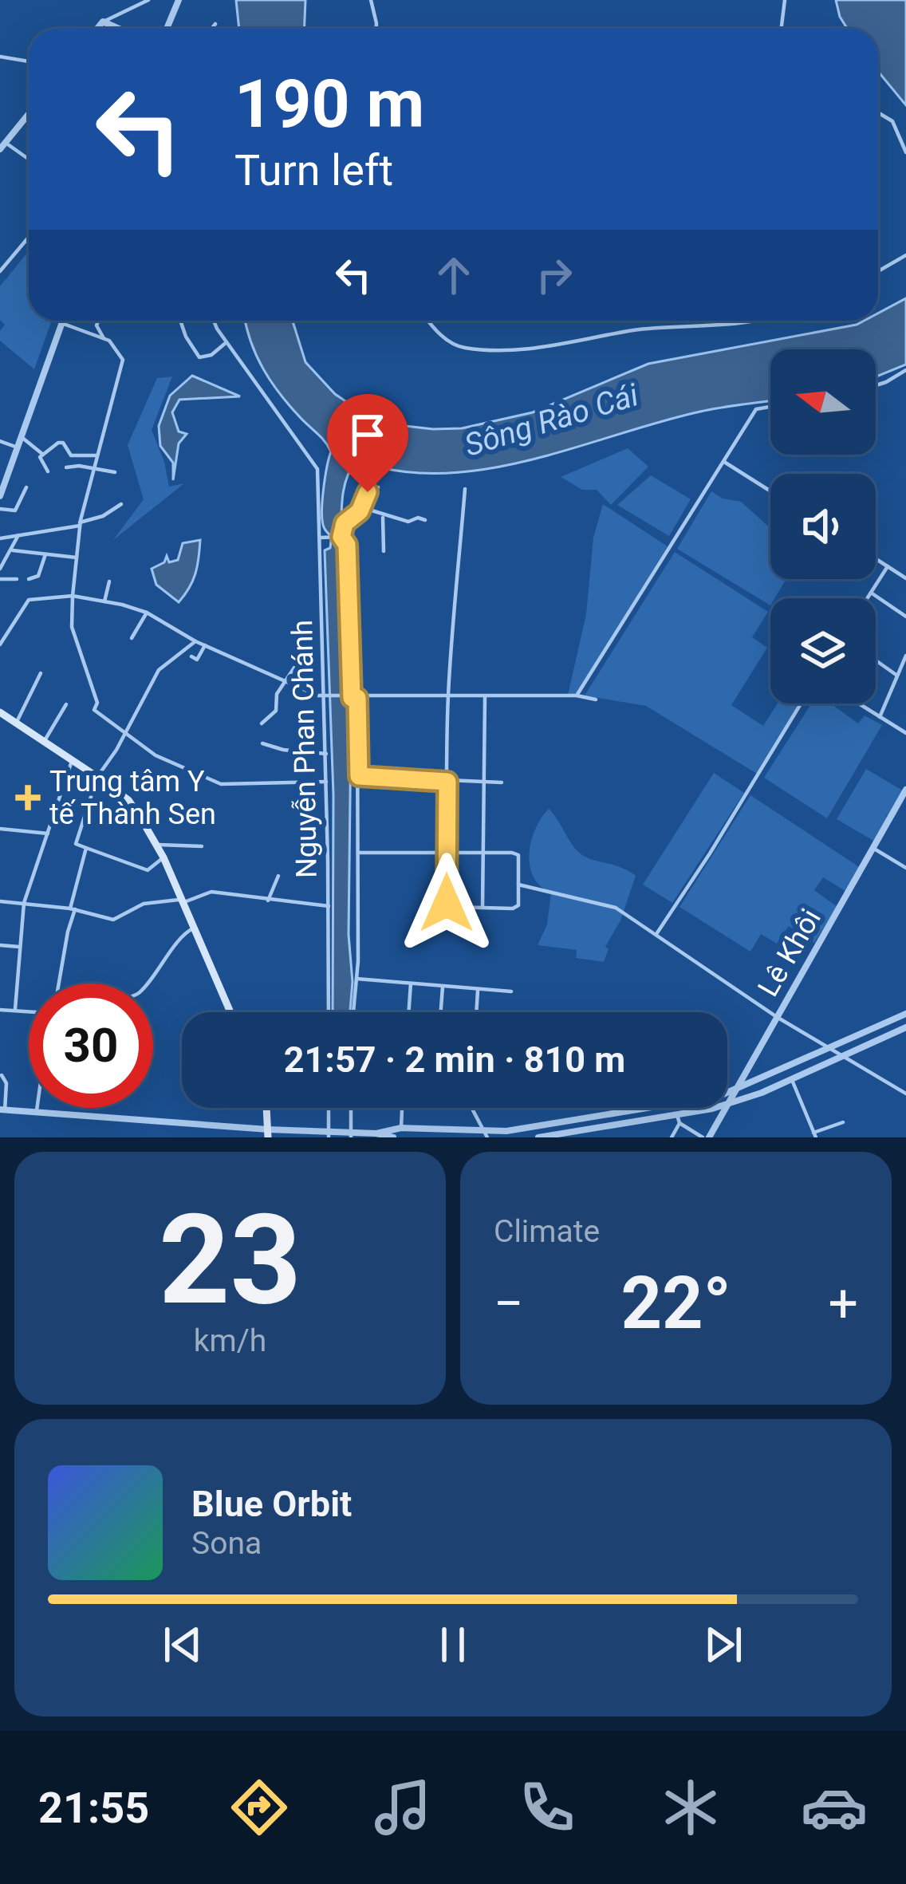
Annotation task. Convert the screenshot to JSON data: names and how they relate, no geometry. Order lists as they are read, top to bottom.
{
  "streets": {
    "street": ["Nguyễn Phan Chánh", "Lê Khôi"]
  },
  "water": ["Sông Rào Cái"],
  "places": {
    "health": ["Trung tâm Y tế Thành Sen"]
  },
  "north": "left",
  "page": {
    "turn": ["190 m", "Turn left"],
    "limit": "30",
    "trip": "21:57 · 2 min · 810 m",
    "tile": [
      ["23", "km/h"],
      "Climate"
    ],
    "heat": ["−", "22°", "+"],
    "song": ["Blue Orbit", "Sona"],
    "tabs": "21:55"
  }
}
